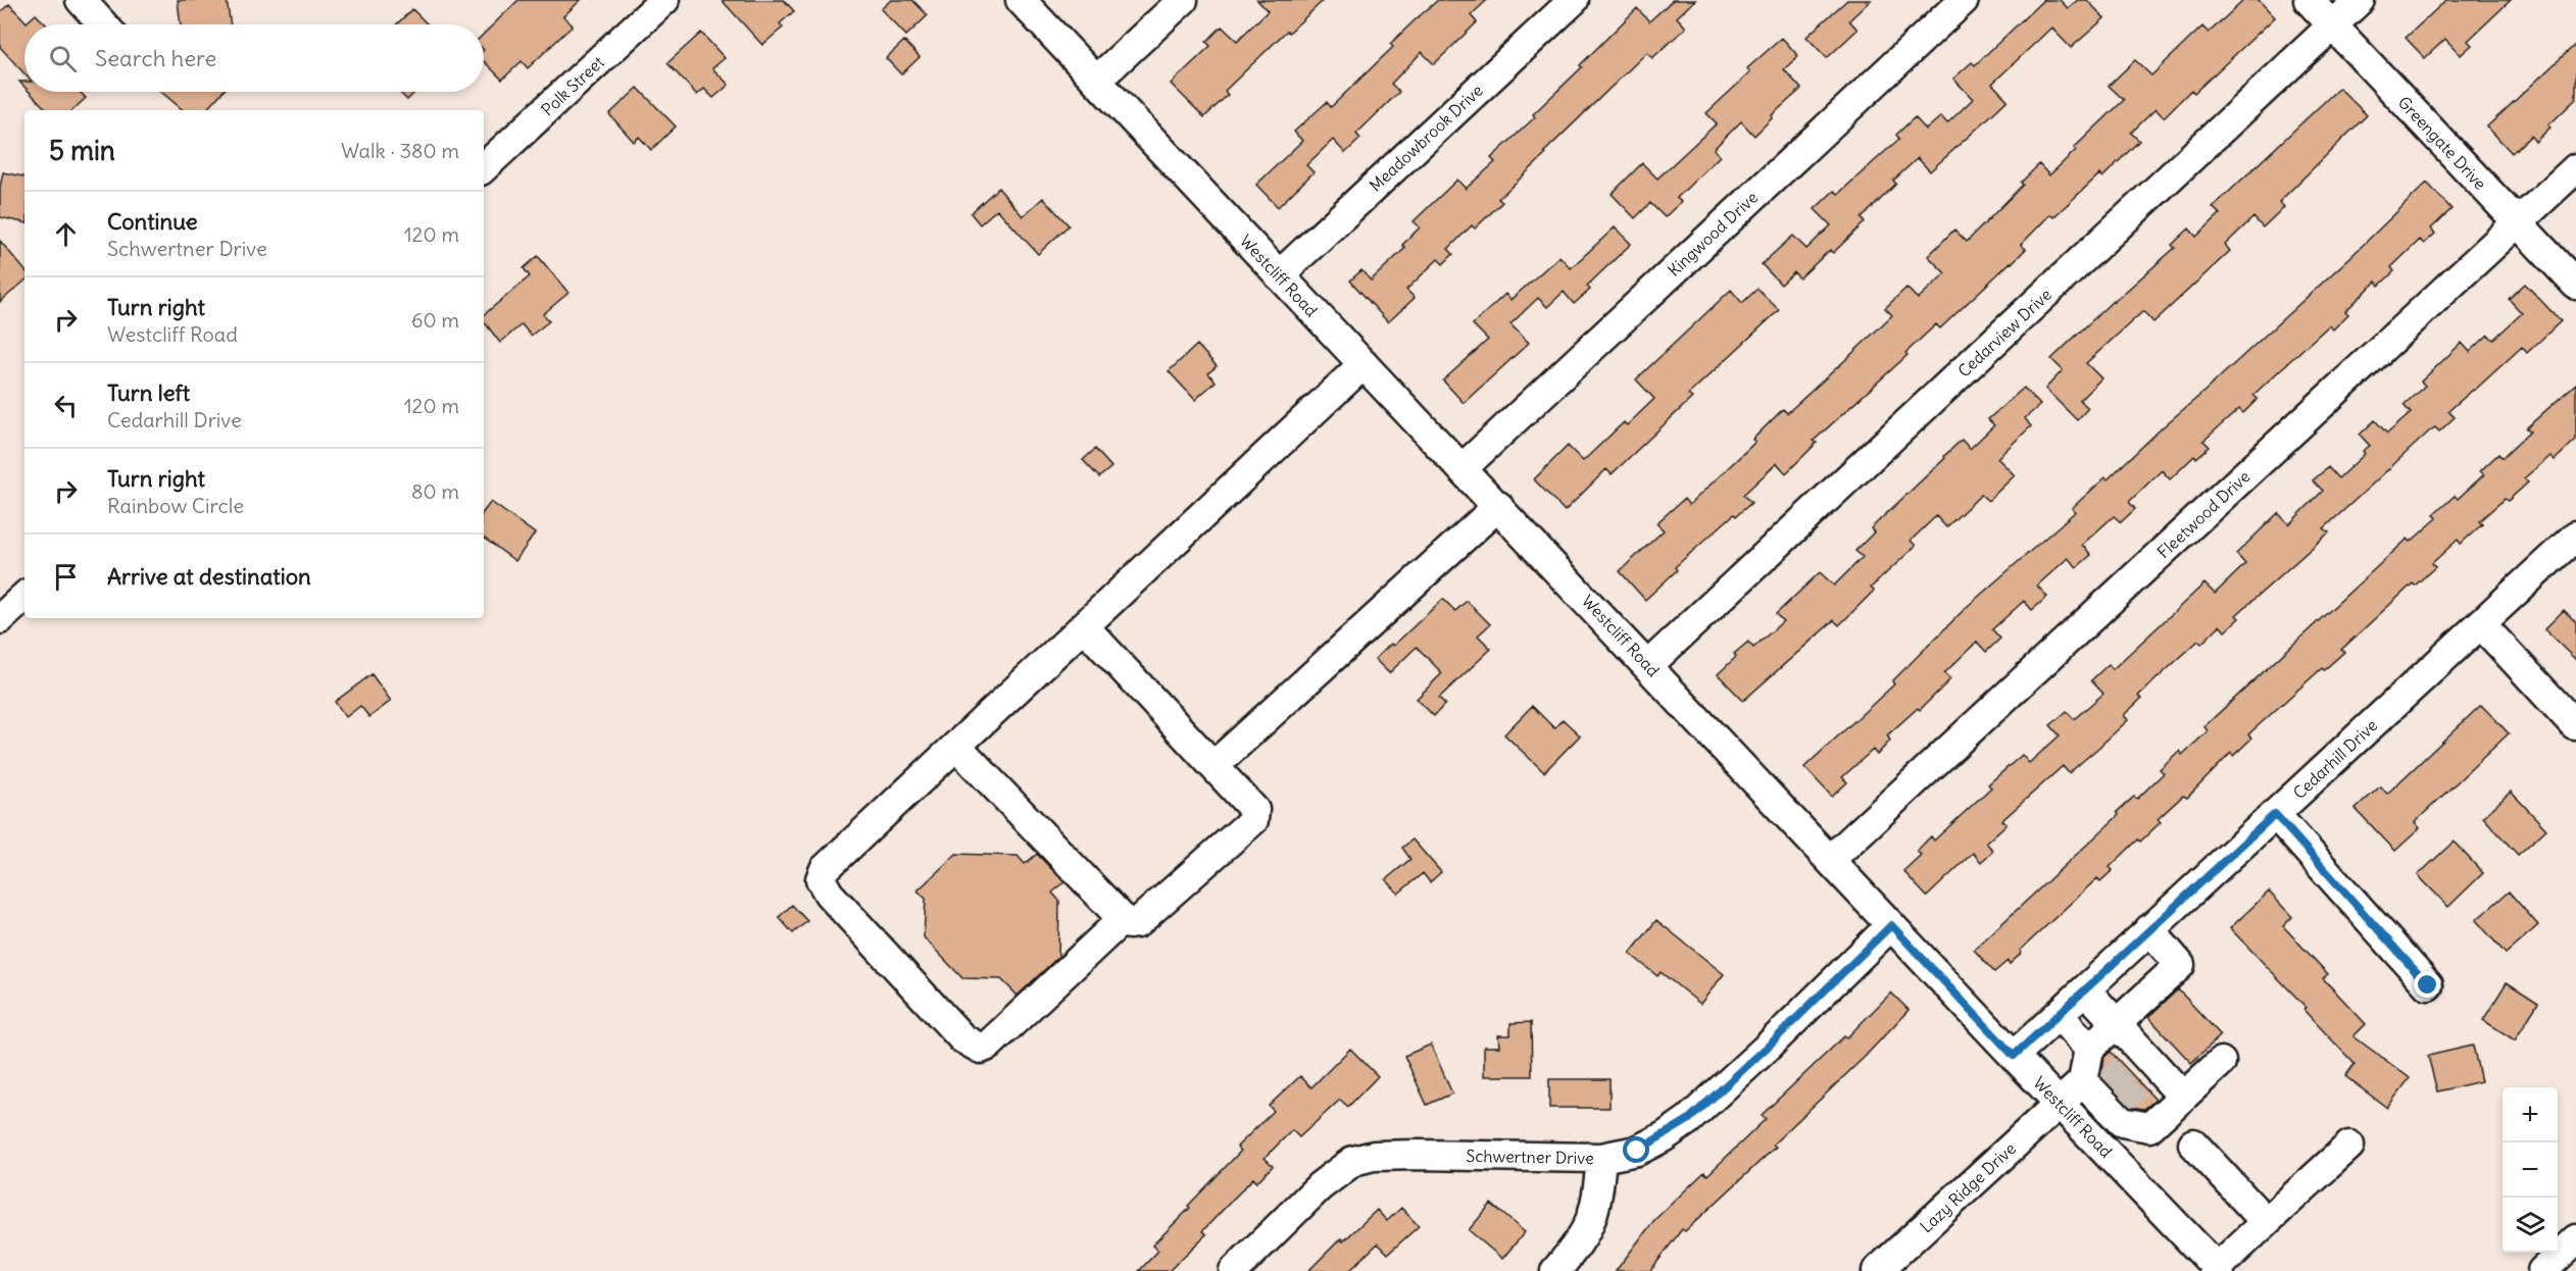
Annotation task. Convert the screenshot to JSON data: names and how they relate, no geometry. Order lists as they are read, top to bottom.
{
  "streets": {
    "street": [
      "Polk Street",
      "Meadowbrook Drive",
      "Greengate Drive",
      "Kingwood Drive",
      "Westcliff Road",
      "Cedarview Drive",
      "Fleetwood Drive",
      "Cedarhill Drive",
      "Schwertner Drive",
      "Lazy Ridge Drive"
    ]
  },
  "crossings": [
    ["Meadowbrook Drive", "Westcliff Road"],
    ["Greengate Drive", "Cedarview Drive"],
    ["Greengate Drive", "Fleetwood Drive"],
    ["Kingwood Drive", "Westcliff Road"],
    ["Westcliff Road", "Cedarview Drive"],
    ["Westcliff Road", "Fleetwood Drive"],
    ["Westcliff Road", "Cedarhill Drive"],
    ["Westcliff Road", "Schwertner Drive"],
    ["Westcliff Road", "Lazy Ridge Drive"]
  ],
  "page": {
    "search": "Search here",
    "heading": ["5 min", "Walk · 380 m"],
    "list": [
      ["Continue", "Schwertner Drive", "120 m"],
      ["Turn right", "Westcliff Road", "60 m"],
      ["Turn left", "Cedarhill Drive", "120 m"],
      ["Turn right", "Rainbow Circle", "80 m"],
      "Arrive at destination"
    ],
    "map_buttons": ["+", "−"]
  }
}
